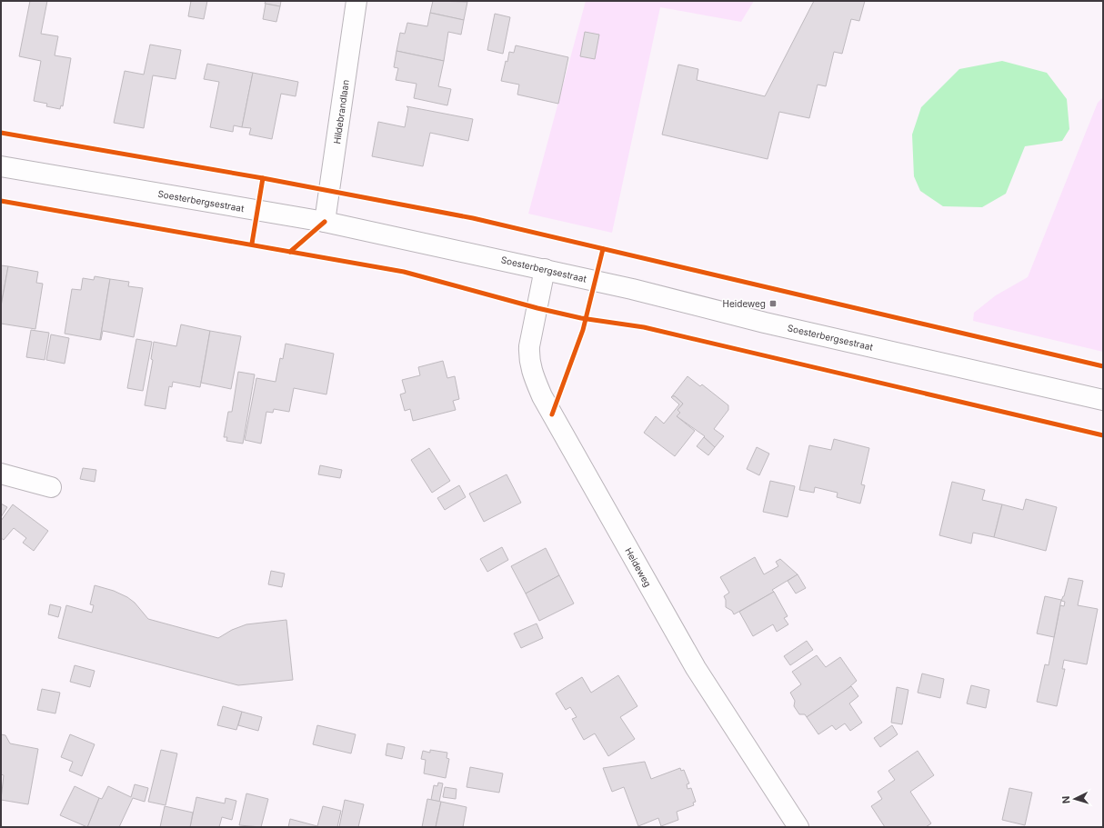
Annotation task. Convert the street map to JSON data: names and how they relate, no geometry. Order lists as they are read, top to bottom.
{
  "streets": {
    "main road": ["Hildebrandlaan", "Soesterbergsestraat", "Heideweg"]
  },
  "crossings": [
    ["Hildebrandlaan", "Soesterbergsestraat"],
    ["Soesterbergsestraat", "Heideweg"]
  ],
  "places": {
    "transit": ["Heideweg"]
  },
  "north": "left"
}
